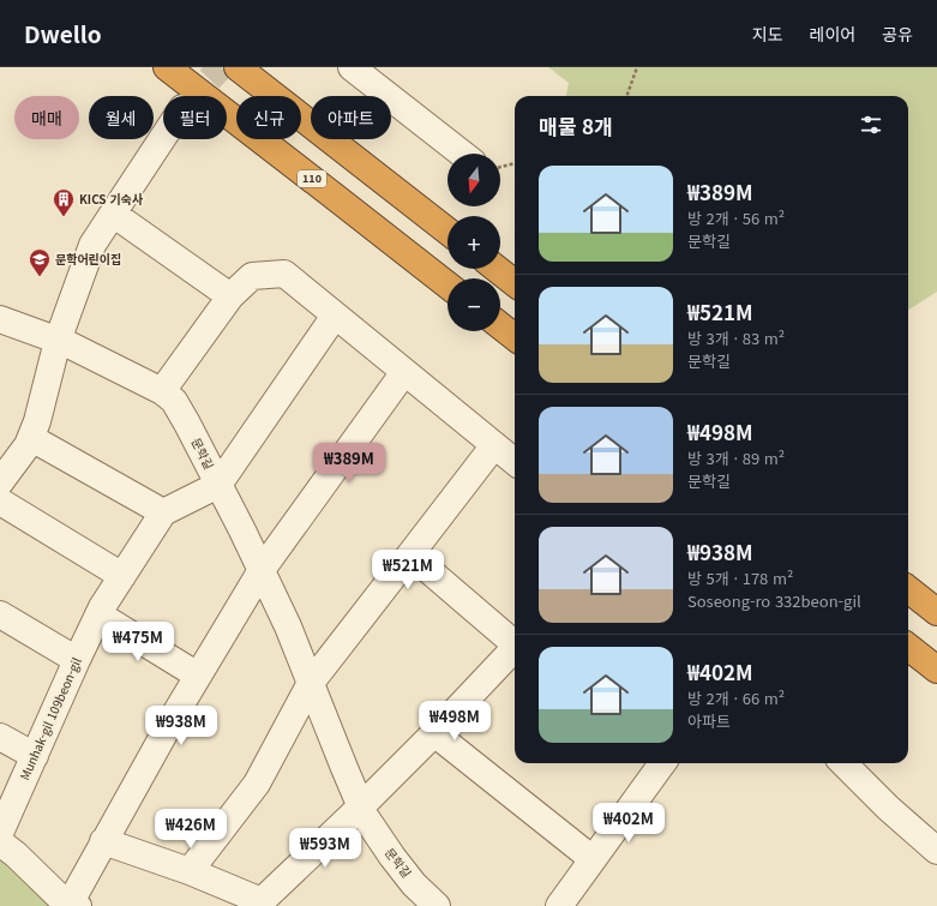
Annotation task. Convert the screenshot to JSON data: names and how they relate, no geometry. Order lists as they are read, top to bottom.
{
  "streets": {
    "highway": ["110"],
    "street": ["문학길", "Munhak-gil 109beon-gil"]
  },
  "places": {
    "building": ["KICS 기숙사"],
    "school or university": ["문학어린이집"]
  },
  "north": "bottom",
  "page": {
    "header": "Dwello",
    "nav": ["지도", "레이어", "공유"],
    "chip": [
      "매매",
      "월세",
      "필터",
      "신규",
      "아파트"
    ],
    "heading": "매물 8개",
    "map_buttons": ["+", "−"],
    "list": [
      {
        "name": "₩389M",
        "note": "방 2개 · 56 m² · 문학길"
      },
      {
        "name": "₩521M",
        "note": "방 3개 · 83 m² · 문학길"
      },
      {
        "name": "₩498M",
        "note": "방 3개 · 89 m² · 문학길"
      },
      {
        "name": "₩938M",
        "note": "방 5개 · 178 m² · Soseong-ro 332beon-gil"
      },
      {
        "name": "₩402M",
        "note": "방 2개 · 66 m² · 아파트"
      }
    ],
    "price": [
      "₩389M",
      "₩521M",
      "₩475M",
      "₩498M",
      "₩938M",
      "₩402M",
      "₩426M",
      "₩593M"
    ]
  }
}
